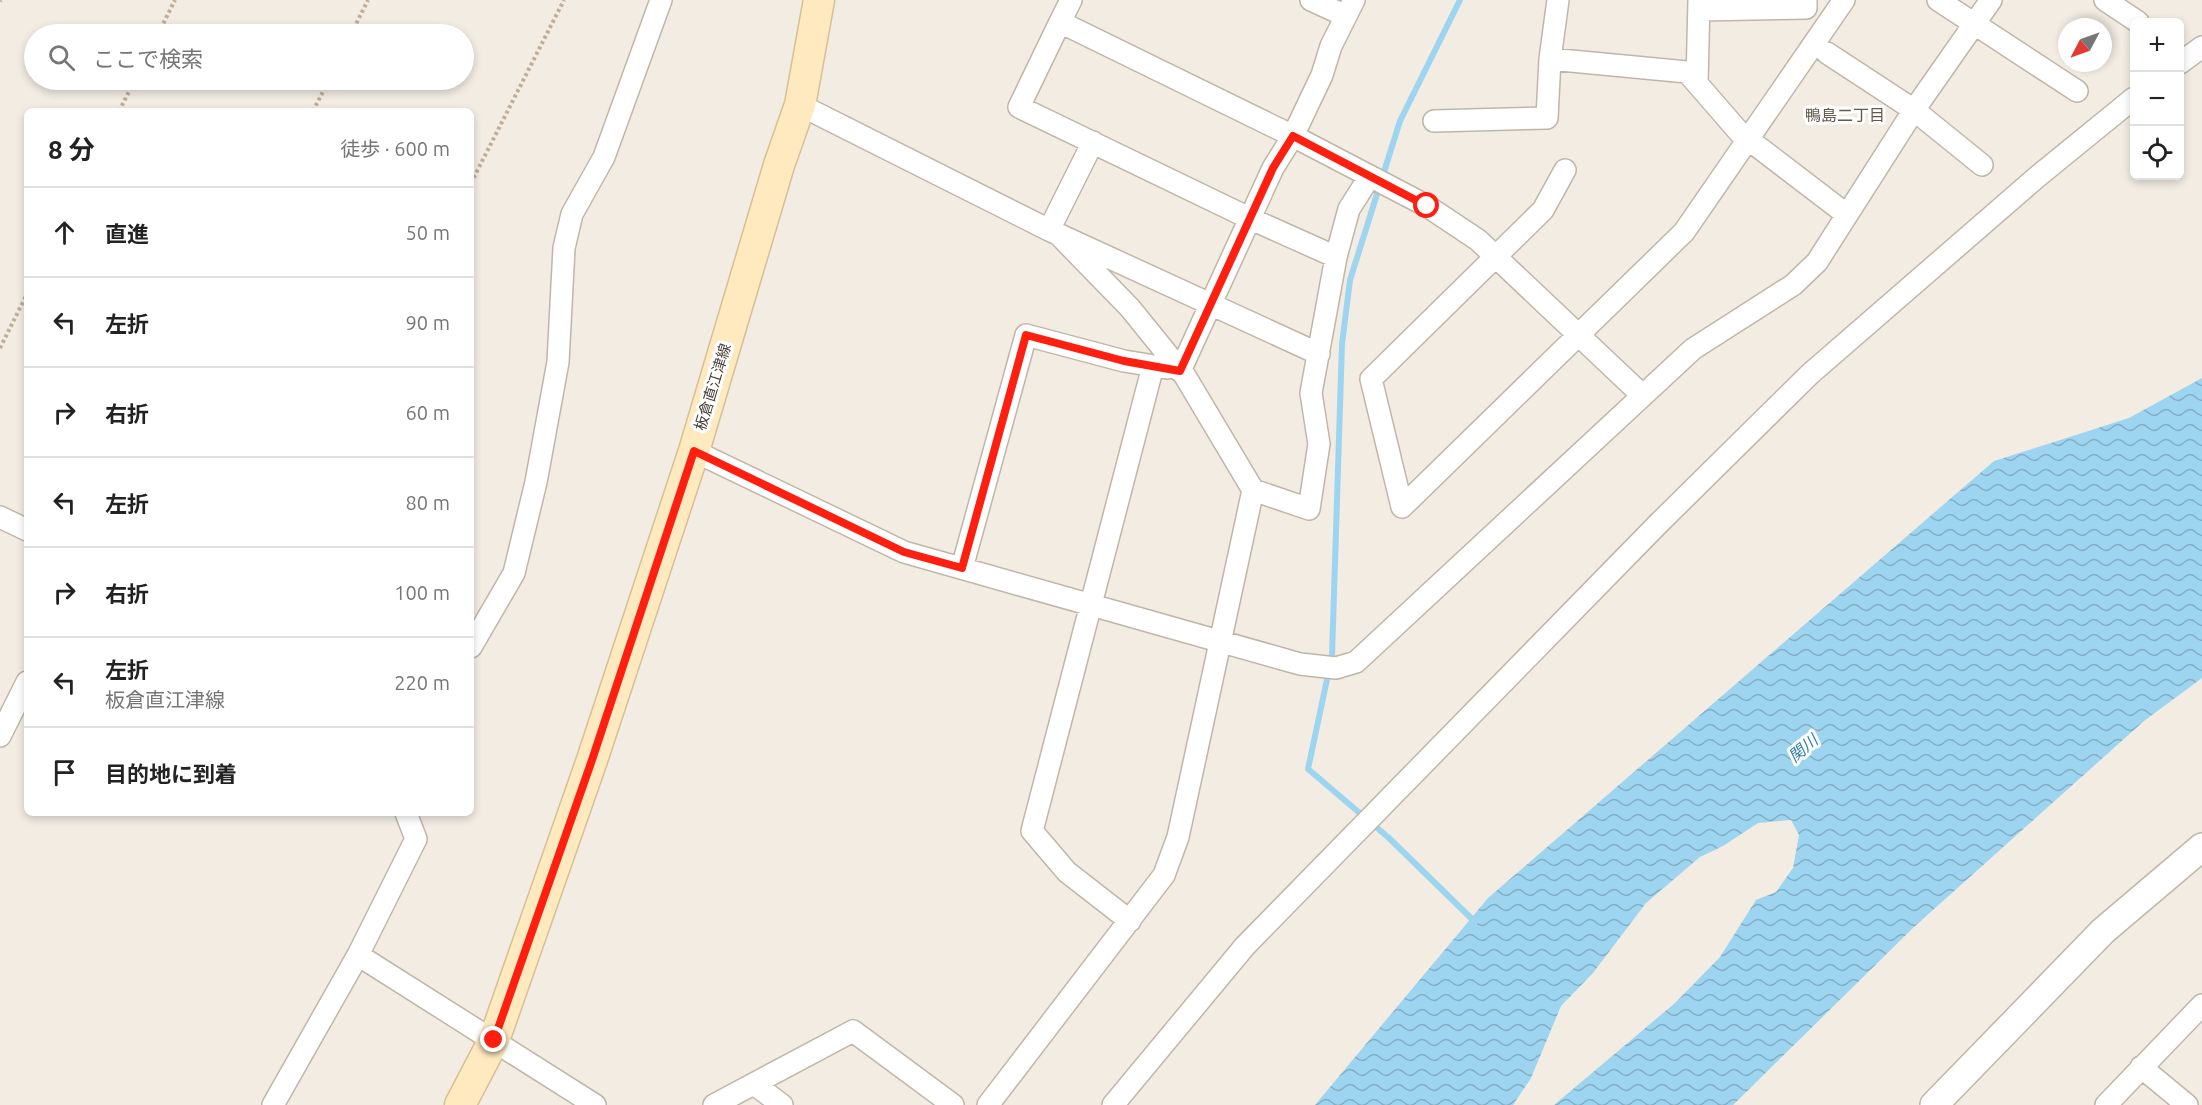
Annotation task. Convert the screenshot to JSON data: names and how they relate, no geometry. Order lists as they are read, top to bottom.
{
  "streets": {
    "main road": ["板倉直江津線"]
  },
  "districts": ["鴨島二丁目"],
  "water": ["関川"],
  "north": "bottom left",
  "page": {
    "map_buttons": ["+", "−"],
    "search": "ここで検索",
    "heading": ["8 分", "徒歩 · 600 m"],
    "list": [
      ["直進", "50 m"],
      ["左折", "90 m"],
      ["右折", "60 m"],
      ["左折", "80 m"],
      ["右折", "100 m"],
      ["左折", "板倉直江津線", "220 m"],
      "目的地に到着"
    ]
  }
}
